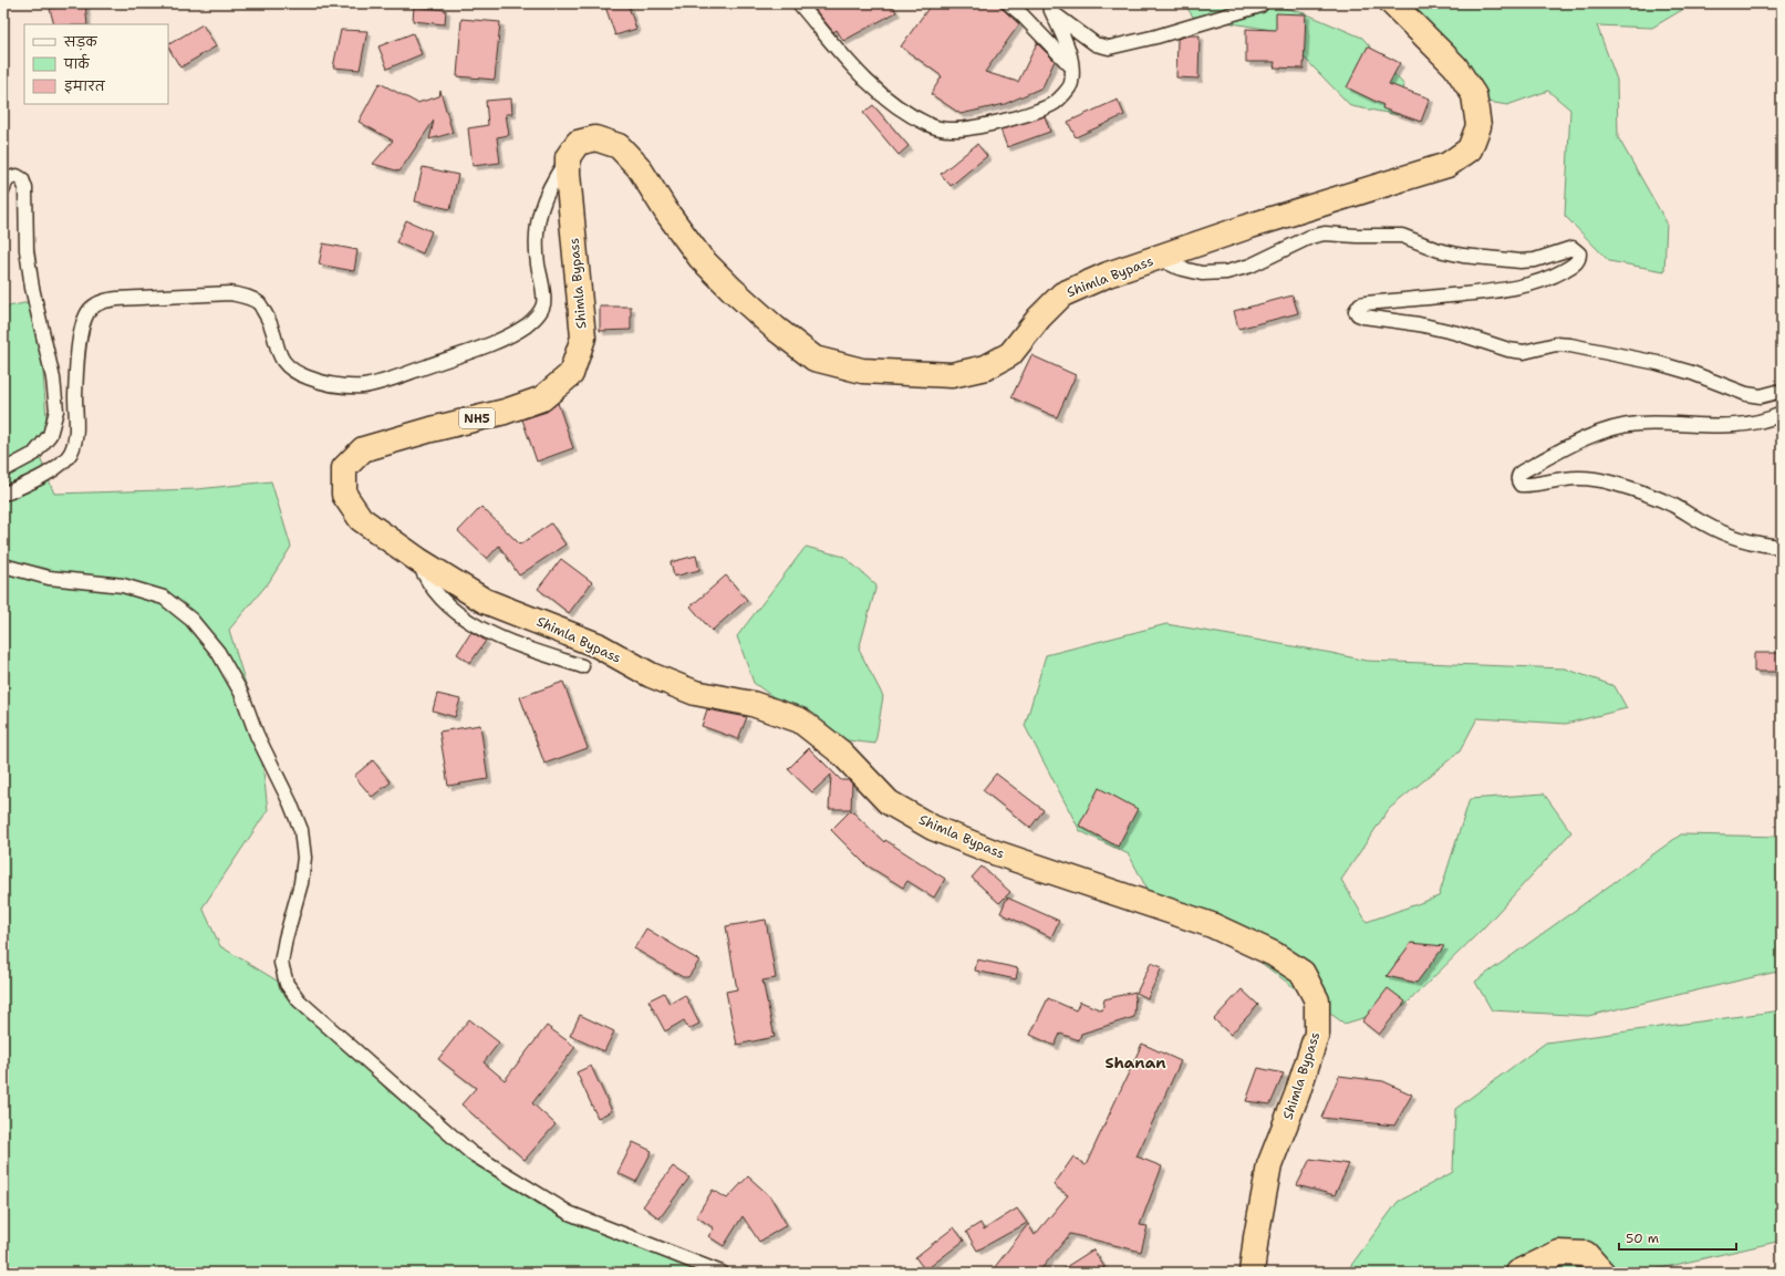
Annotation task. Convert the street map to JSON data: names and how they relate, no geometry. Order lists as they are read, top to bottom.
{
  "streets": {
    "highway": ["Shimla Bypass", "NH5"]
  },
  "districts": ["Shanan"],
  "legend": ["सड़क", "पार्क", "इमारत"],
  "scale_bar": "50 m"
}
